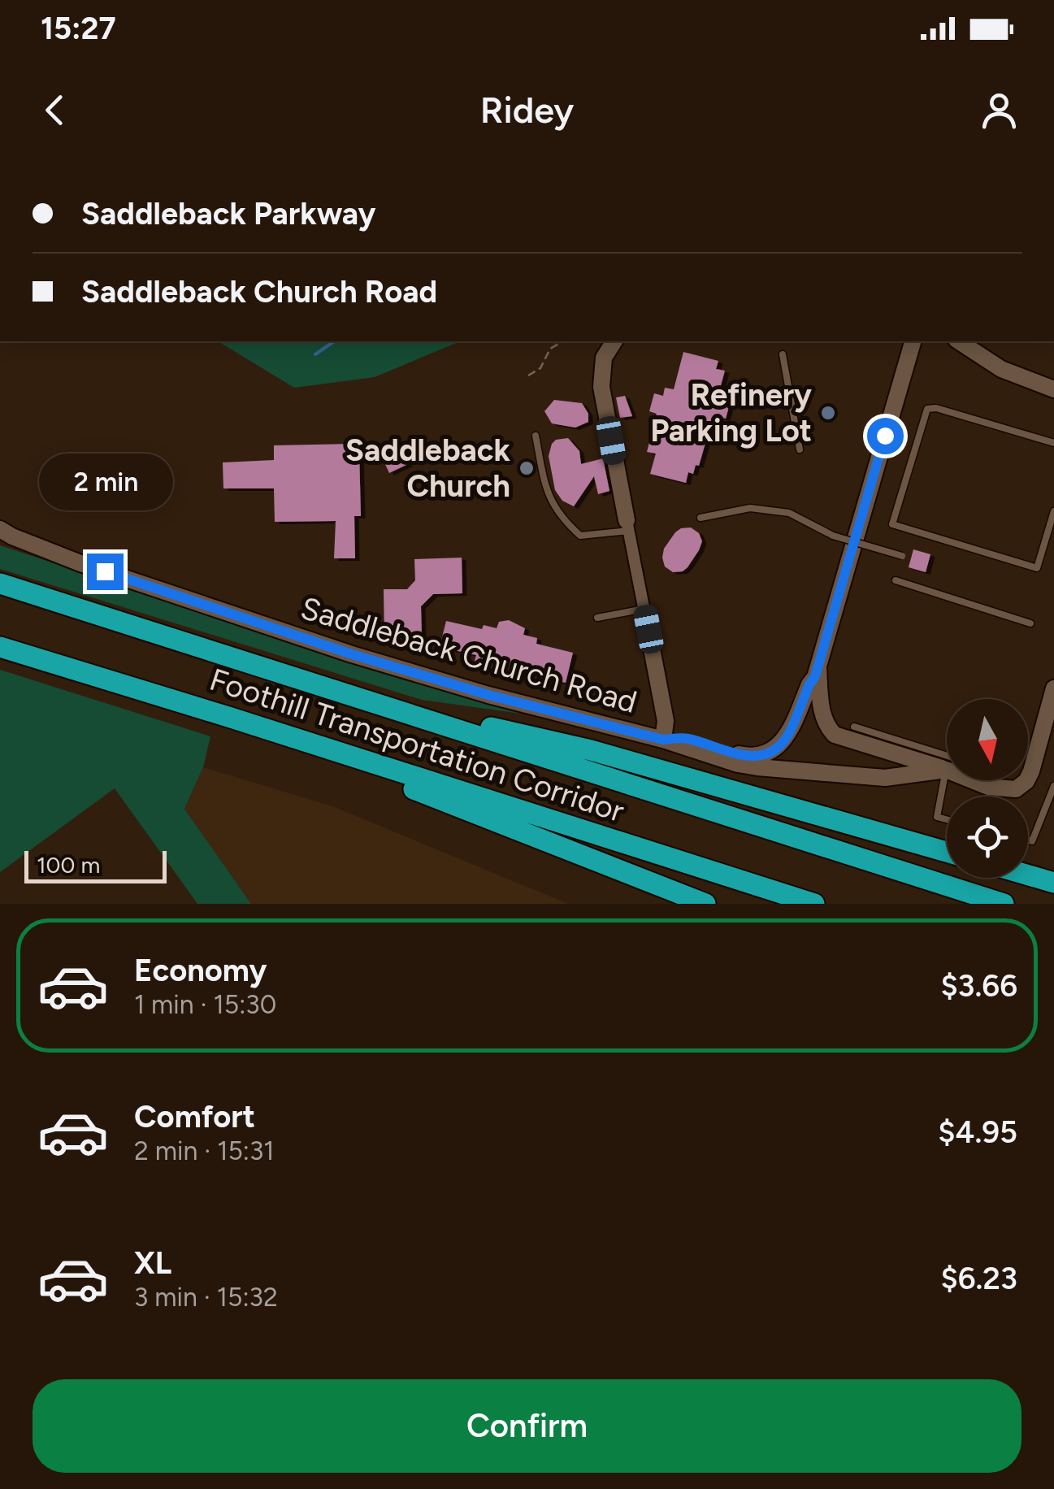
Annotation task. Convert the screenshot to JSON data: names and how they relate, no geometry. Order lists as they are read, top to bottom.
{
  "streets": {
    "highway": ["Foothill Transportation Corridor"],
    "main road": ["Saddleback Church Road"]
  },
  "places": ["Refinery Parking Lot", "Saddleback Church"],
  "scale_bar": "100 m",
  "north": "bottom",
  "page": {
    "status": "15:27",
    "header": "Ridey",
    "banner": ["Saddleback Parkway", "Saddleback Church Road"],
    "bubble": "2 min",
    "scale": "100 m",
    "list": [
      {
        "name": "Economy",
        "note": "1 min · 15:30",
        "value": "$3.66"
      },
      {
        "name": "Comfort",
        "note": "2 min · 15:31",
        "value": "$4.95"
      },
      {
        "name": "XL",
        "note": "3 min · 15:32",
        "value": "$6.23"
      }
    ],
    "buttons": "Confirm"
  }
}
